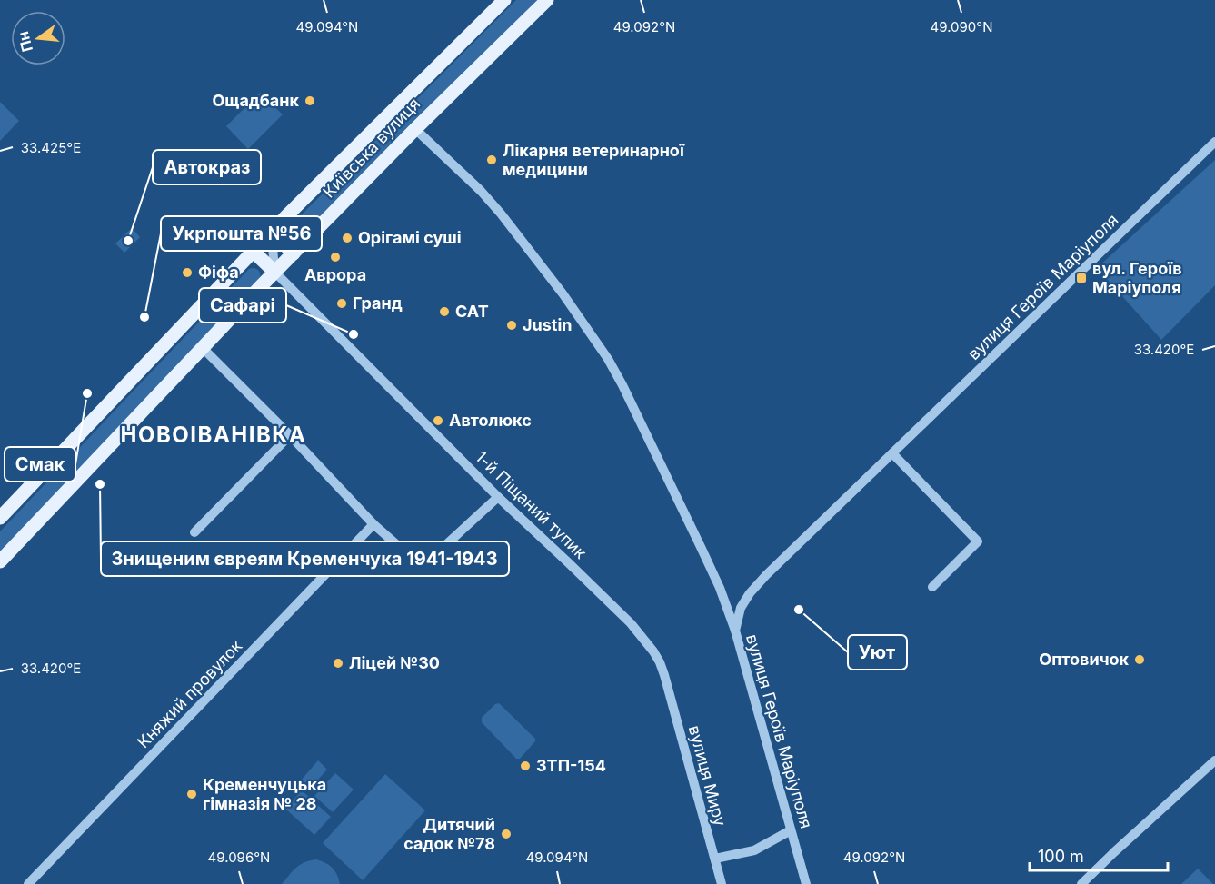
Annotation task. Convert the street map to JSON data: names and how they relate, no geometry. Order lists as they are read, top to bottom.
{
  "streets": {
    "main road": ["Київська вулиця"],
    "street": [
      "вулиця Героїв Маріуполя",
      "1-й Піщаний тупик",
      "Княжий провулок",
      "вулиця Миру"
    ]
  },
  "crossings": [
    ["Київська вулиця", "1-й Піщаний тупик"],
    ["1-й Піщаний тупик", "вулиця Миру"]
  ],
  "districts": ["НОВОІВАНІВКА"],
  "places": {
    "other": [
      "Ощадбанк",
      "Лікарня ветеринарної медицини",
      "Орігамі суші",
      "Автокраз",
      "Аврора",
      "Фiфа",
      "Гранд",
      "САТ",
      "Укрпошта №56",
      "Justin",
      "Сафарі",
      "Смак",
      "Автолюкс",
      "Знищеним євреям Кременчука 1941-1943",
      "Уют",
      "Оптовичок",
      "Ліцей №30",
      "ЗТП-154",
      "Кременчуцька гімназія № 28",
      "Дитячий садок №78"
    ],
    "transit": ["вул. Героїв Маріуполя"]
  },
  "scale_bar": "100 m",
  "north": "left",
  "coordinates": [
    "49.094°N",
    "49.092°N",
    "49.090°N",
    "33.425°E",
    "33.420°E",
    "49.096°N"
  ]
}
